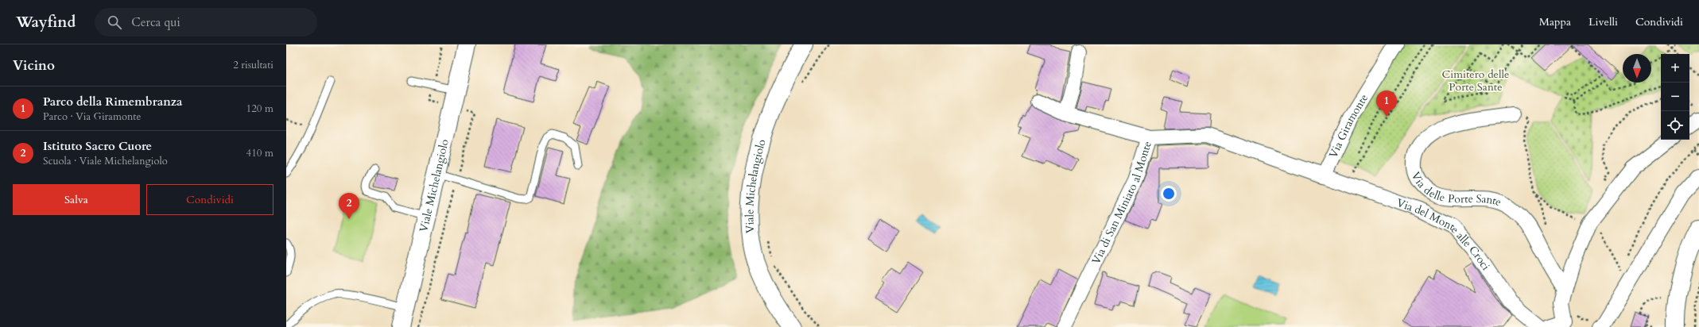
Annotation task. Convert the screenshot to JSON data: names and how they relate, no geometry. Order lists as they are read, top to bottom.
{
  "streets": {
    "main road": ["Viale Michelangiolo"],
    "street": [
      "Via Giramonte",
      "Via delle Porte Sante",
      "Via di San Miniato al Monte",
      "Via del Monte alle Croci"
    ]
  },
  "crossings": [
    ["Via Giramonte", "Via di San Miniato al Monte"],
    ["Via Giramonte", "Via del Monte alle Croci"],
    ["Via di San Miniato al Monte", "Via del Monte alle Croci"]
  ],
  "parks": ["Cimitero delle Porte Sante"],
  "north": "bottom",
  "page": {
    "header": "Wayfind",
    "search": "Cerca qui",
    "nav": ["Mappa", "Livelli", "Condividi"],
    "heading": ["Vicino", "2 risultati"],
    "map_buttons": ["+", "−"],
    "list": [
      {
        "mark": "1",
        "name": "Parco della Rimembranza",
        "note": "Parco · Via Giramonte",
        "value": "120 m"
      },
      {
        "mark": "2",
        "name": "Istituto Sacro Cuore",
        "note": "Scuola · Viale Michelangiolo",
        "value": "410 m"
      }
    ],
    "pins": ["1", "2"],
    "buttons": ["Salva", "Condividi"]
  }
}
